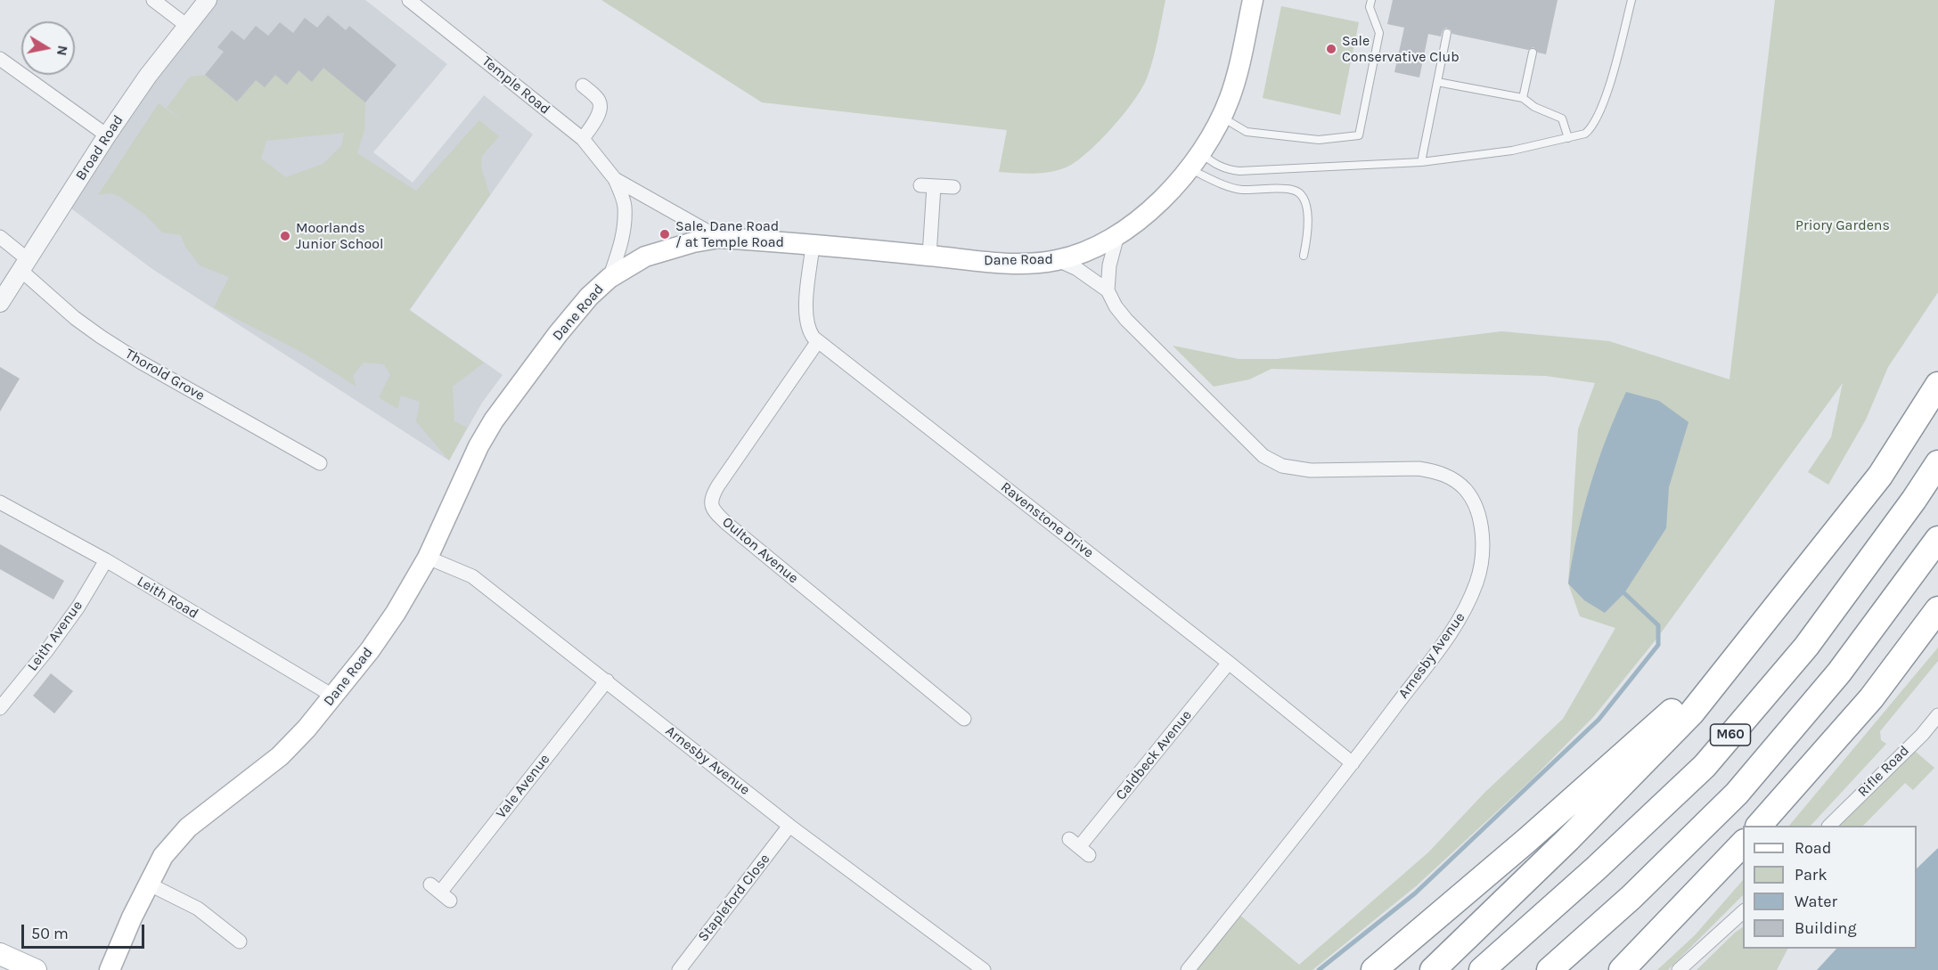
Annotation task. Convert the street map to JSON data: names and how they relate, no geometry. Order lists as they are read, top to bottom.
{
  "streets": {
    "highway": ["M60"],
    "main road": ["Dane Road"],
    "street": [
      "Temple Road",
      "Broad Road",
      "Thorold Grove",
      "Ravenstone Drive",
      "Oulton Avenue",
      "Leith Road",
      "Leith Avenue",
      "Arnesby Avenue",
      "Caldbeck Avenue",
      "Rifle Road",
      "Vale Avenue",
      "Stapleford Close"
    ]
  },
  "crossings": [
    ["Temple Road", "Dane Road"],
    ["Broad Road", "Thorold Grove"],
    ["Dane Road", "Ravenstone Drive"],
    ["Dane Road", "Leith Road"],
    ["Dane Road", "Arnesby Avenue"],
    ["Ravenstone Drive", "Oulton Avenue"],
    ["Ravenstone Drive", "Arnesby Avenue"],
    ["Ravenstone Drive", "Caldbeck Avenue"],
    ["Leith Road", "Leith Avenue"],
    ["Arnesby Avenue", "Vale Avenue"],
    ["Arnesby Avenue", "Stapleford Close"]
  ],
  "parks": ["Priory Gardens"],
  "places": ["Sale Conservative Club", "Sale, Dane Road / at Temple Road", "Moorlands Junior School"],
  "legend": [
    "Road",
    "Park",
    "Water",
    "Building"
  ],
  "scale_bar": "50 m",
  "north": "right"
}
